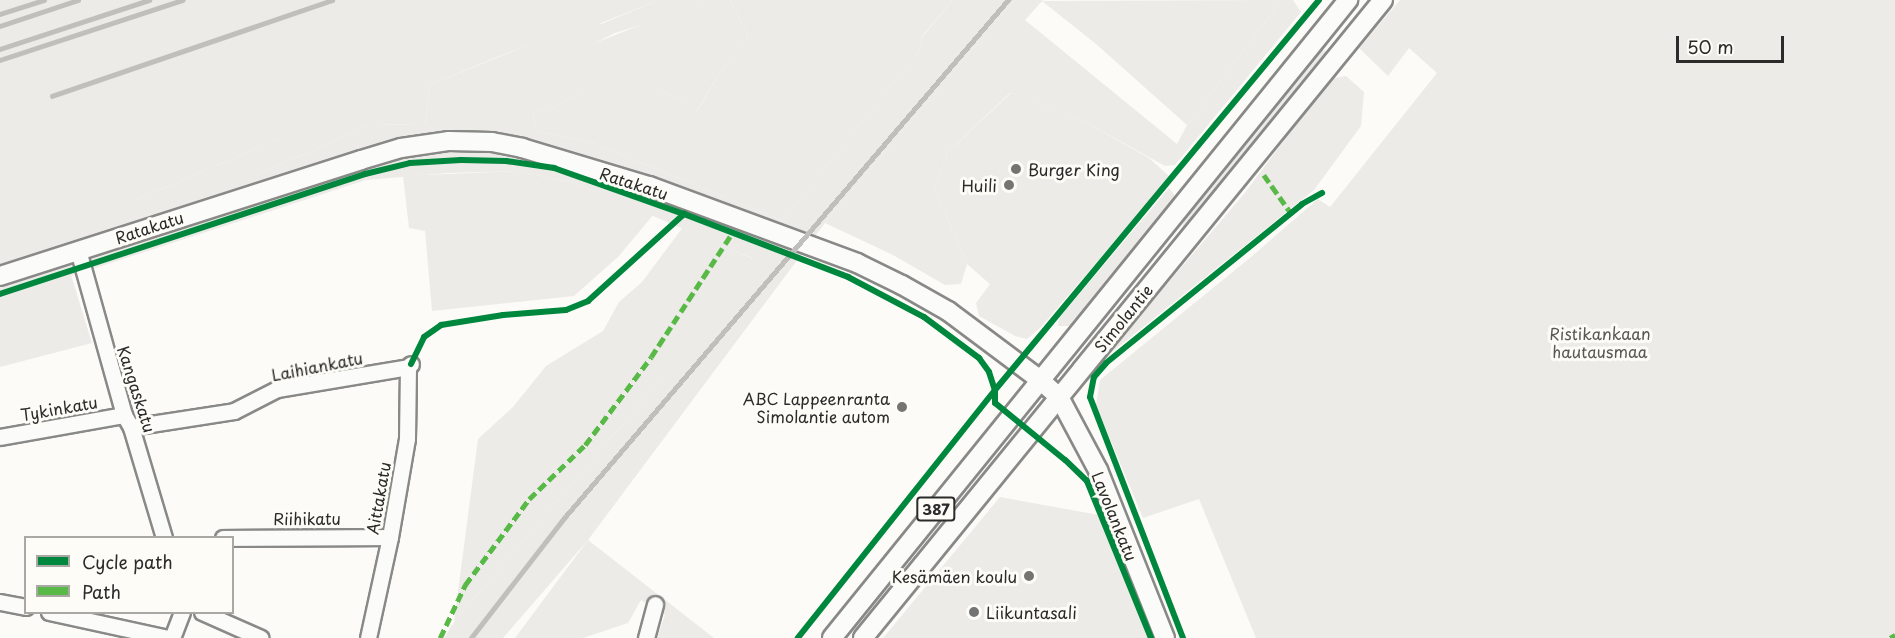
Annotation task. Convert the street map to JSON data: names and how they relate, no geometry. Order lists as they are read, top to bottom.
{
  "streets": {
    "main road": [
      "Ratakatu",
      "Simolantie",
      "387",
      "Lavolankatu"
    ],
    "street": [
      "Laihiankatu",
      "Kangaskatu",
      "Tykinkatu",
      "Aittakatu",
      "Riihikatu"
    ]
  },
  "crossings": [
    ["Ratakatu", "Simolantie"],
    ["Ratakatu", "Kangaskatu"],
    ["Ratakatu", "Lavolankatu"],
    ["Simolantie", "Lavolankatu"],
    ["Laihiankatu", "Kangaskatu"],
    ["Laihiankatu", "Tykinkatu"],
    ["Laihiankatu", "Aittakatu"],
    ["Kangaskatu", "Tykinkatu"],
    ["Aittakatu", "Riihikatu"]
  ],
  "parks": ["Ristikankaan hautausmaa"],
  "places": [
    "Burger King",
    "Huili",
    "ABC Lappeenranta Simolantie autom",
    "Kesämäen koulu",
    "Liikuntasali"
  ],
  "legend": ["Cycle path", "Path"],
  "scale_bar": "50 m"
}
